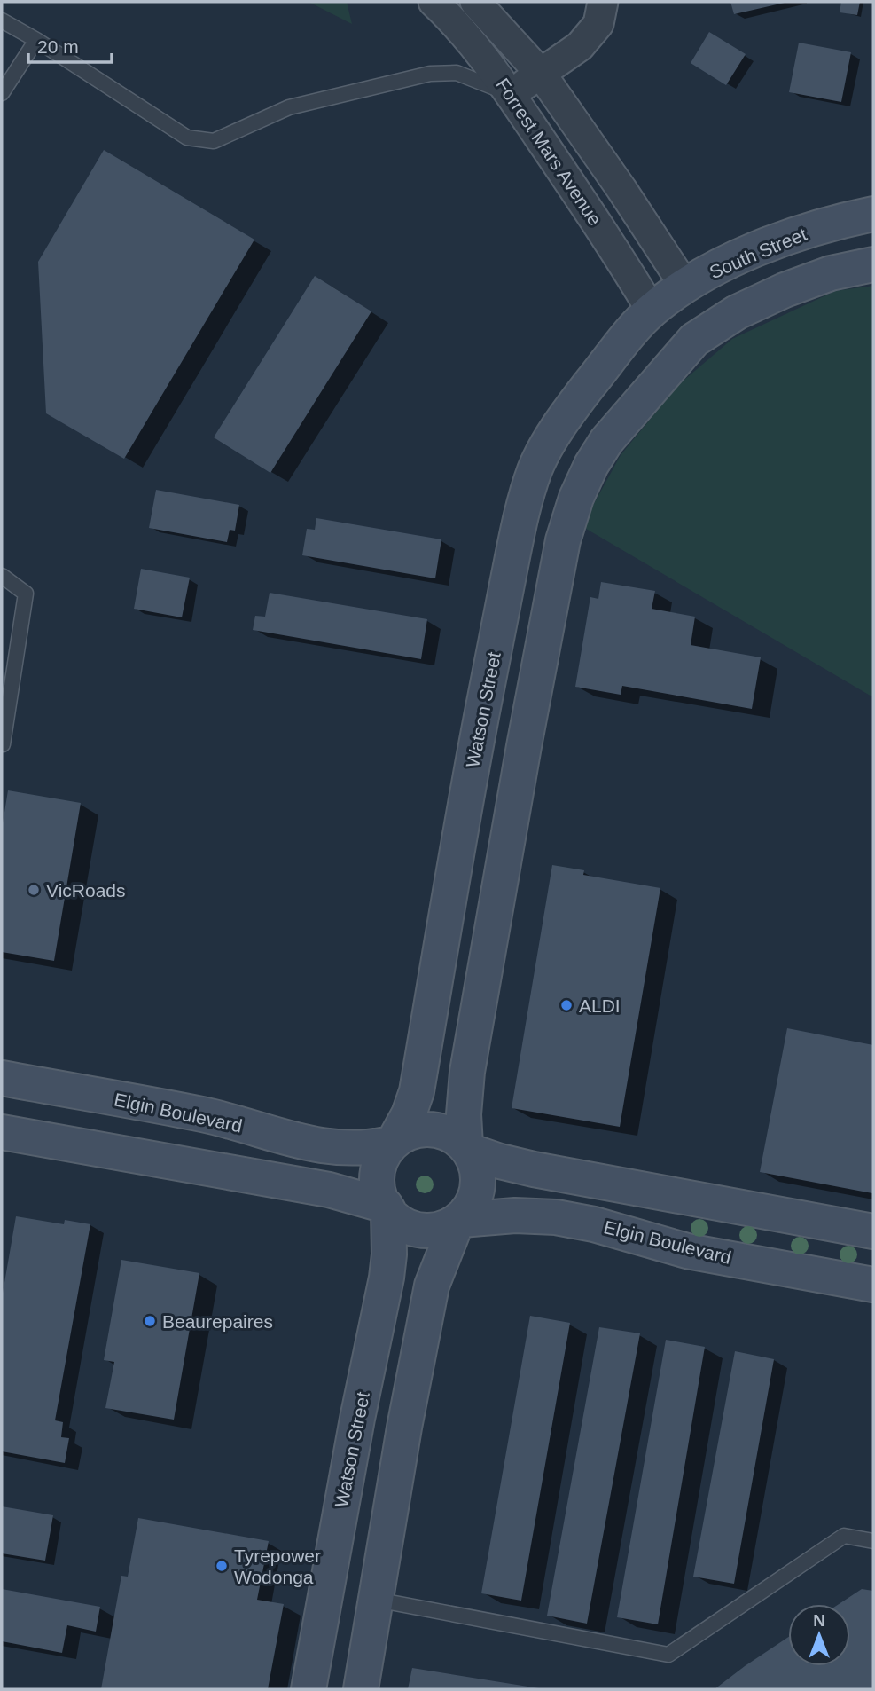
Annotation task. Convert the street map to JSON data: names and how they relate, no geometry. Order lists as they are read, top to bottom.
{
  "streets": {
    "street": [
      "Forrest Mars Avenue",
      "South Street",
      "Watson Street",
      "Elgin Boulevard"
    ]
  },
  "crossings": [
    ["Forrest Mars Avenue", "South Street"],
    ["Forrest Mars Avenue", "Watson Street"],
    ["South Street", "Watson Street"],
    ["Watson Street", "Elgin Boulevard"]
  ],
  "places": [
    "VicRoads",
    "ALDI",
    "Beaurepaires",
    "Tyrepower Wodonga"
  ],
  "scale_bar": "20 m",
  "north": "top"
}
